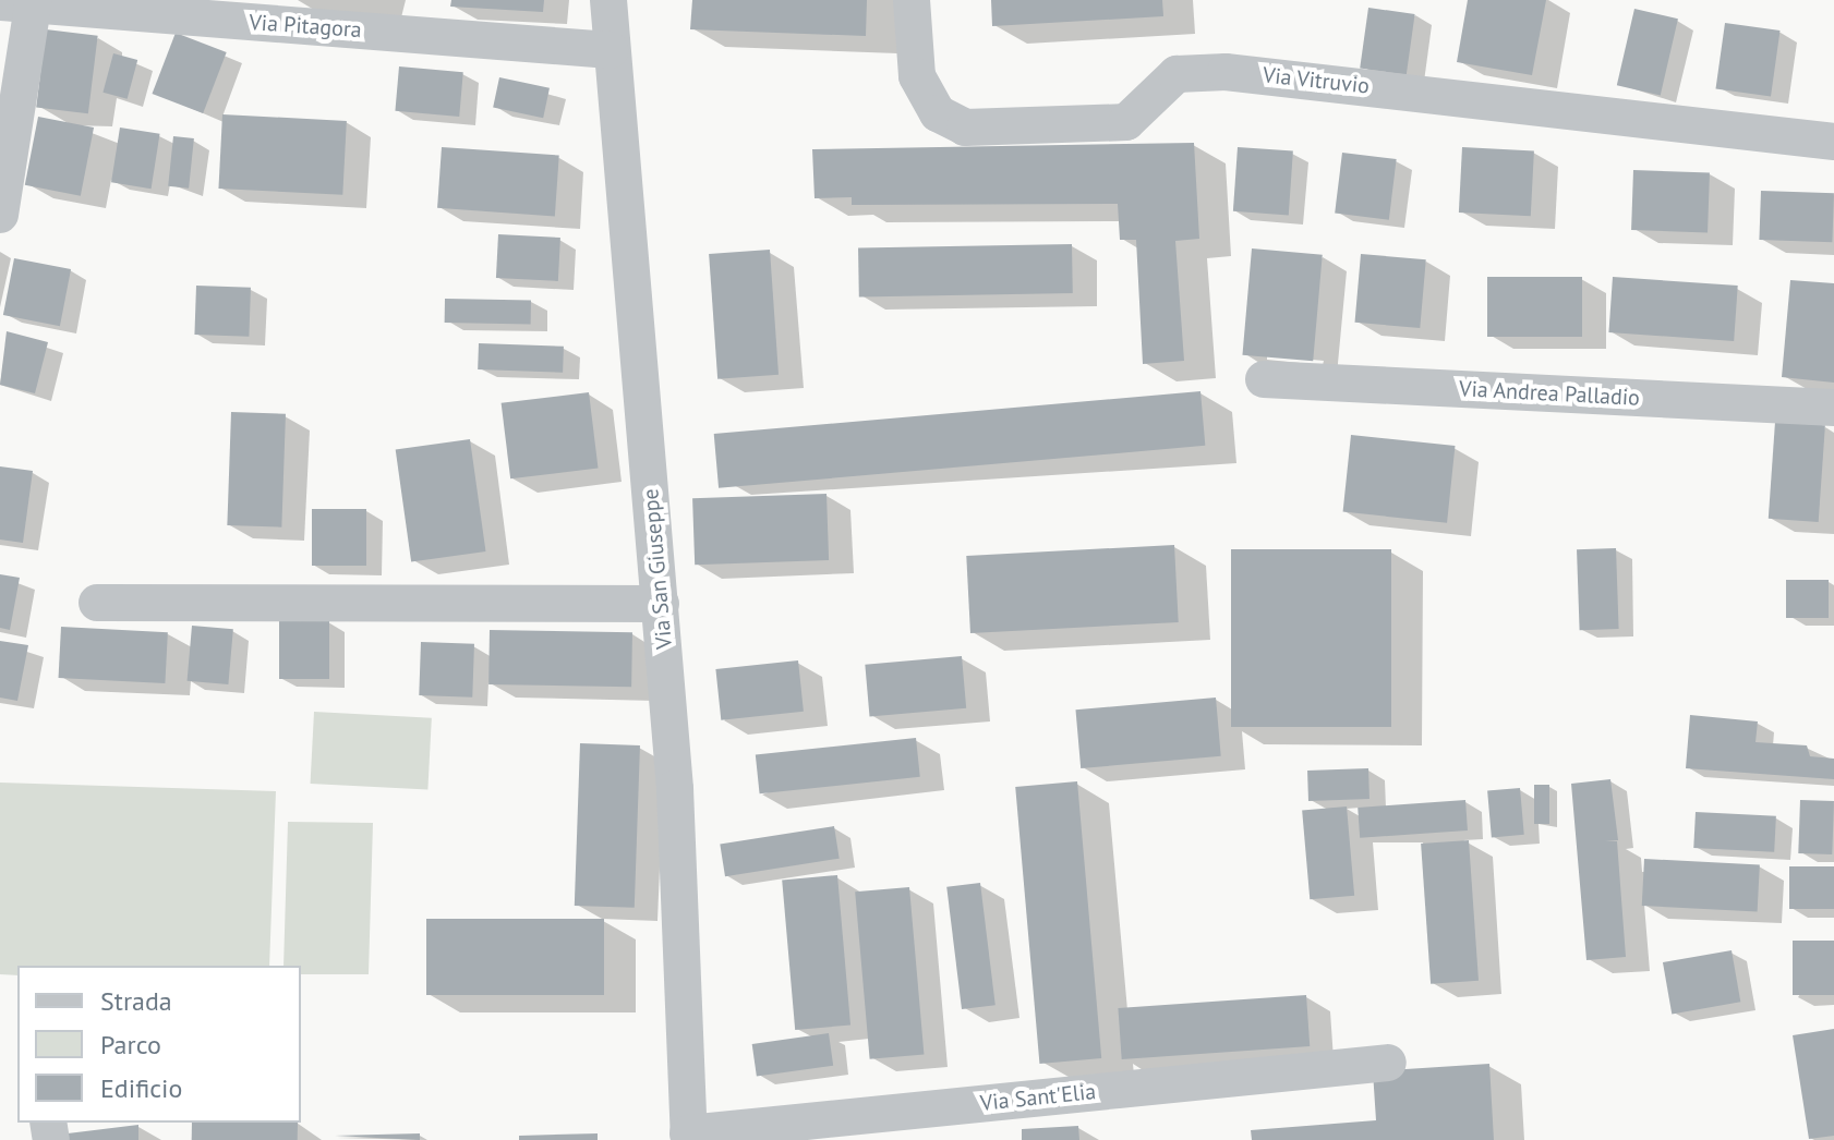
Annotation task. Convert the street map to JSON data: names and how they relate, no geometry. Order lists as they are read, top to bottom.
{
  "streets": {
    "street": [
      "Via Pitagora",
      "Via Vitruvio",
      "Via Andrea Palladio",
      "Via San Giuseppe",
      "Via Sant'Elia"
    ]
  },
  "crossings": [
    ["Via Pitagora", "Via San Giuseppe"],
    ["Via San Giuseppe", "Via Sant'Elia"]
  ],
  "legend": ["Strada", "Parco", "Edificio"]
}
